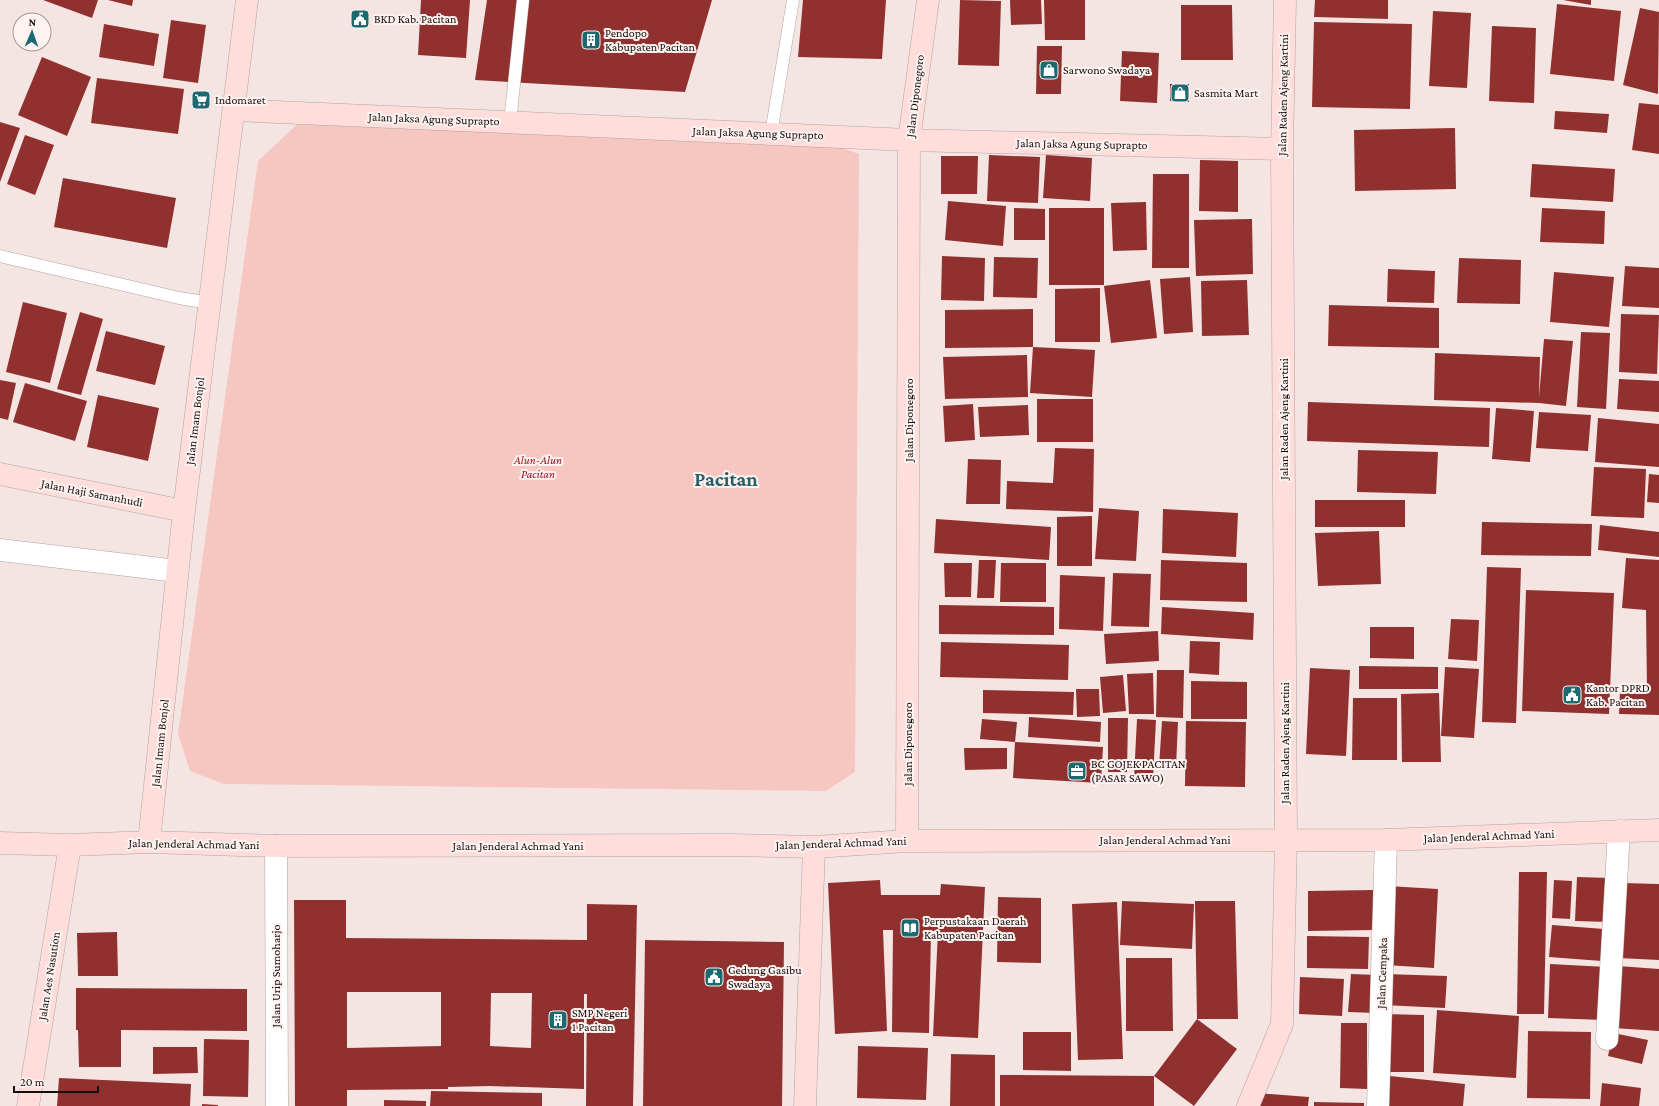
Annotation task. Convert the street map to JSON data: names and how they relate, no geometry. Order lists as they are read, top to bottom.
{
  "streets": {
    "main road": [
      "Jalan Raden Ajeng Kartini",
      "Jalan Diponegoro",
      "Jalan Jaksa Agung Suprapto",
      "Jalan Imam Bonjol",
      "Jalan Haji Samanhudi",
      "Jalan Jenderal Achmad Yani",
      "Jalan Aes Nasution"
    ],
    "street": ["Jalan Cempaka", "Jalan Urip Sumoharjo"]
  },
  "crossings": [
    ["Jalan Raden Ajeng Kartini", "Jalan Jaksa Agung Suprapto"],
    ["Jalan Raden Ajeng Kartini", "Jalan Jenderal Achmad Yani"],
    ["Jalan Diponegoro", "Jalan Jaksa Agung Suprapto"],
    ["Jalan Diponegoro", "Jalan Jenderal Achmad Yani"],
    ["Jalan Jaksa Agung Suprapto", "Jalan Imam Bonjol"],
    ["Jalan Imam Bonjol", "Jalan Haji Samanhudi"],
    ["Jalan Imam Bonjol", "Jalan Jenderal Achmad Yani"],
    ["Jalan Jenderal Achmad Yani", "Jalan Cempaka"],
    ["Jalan Jenderal Achmad Yani", "Jalan Aes Nasution"],
    ["Jalan Jenderal Achmad Yani", "Jalan Urip Sumoharjo"]
  ],
  "districts": ["Pacitan"],
  "parks": ["Alun-Alun Pacitan"],
  "places": {
    "public building": ["BKD Kab. Pacitan", "Kantor DPRD Kab. Pacitan", "Gedung Gasibu Swadaya"],
    "building": ["Pendopo Kabupaten Pacitan", "SMP Negeri 1 Pacitan"],
    "shop": ["Sarwono Swadaya", "Sasmita Mart"],
    "supermarket": ["Indomaret"],
    "office": ["BC GOJEK PACITAN (PASAR SAWO)"],
    "library": ["Perpustakaan Daerah Kabupaten Pacitan"]
  },
  "scale_bar": "20 m",
  "north": "top"
}
